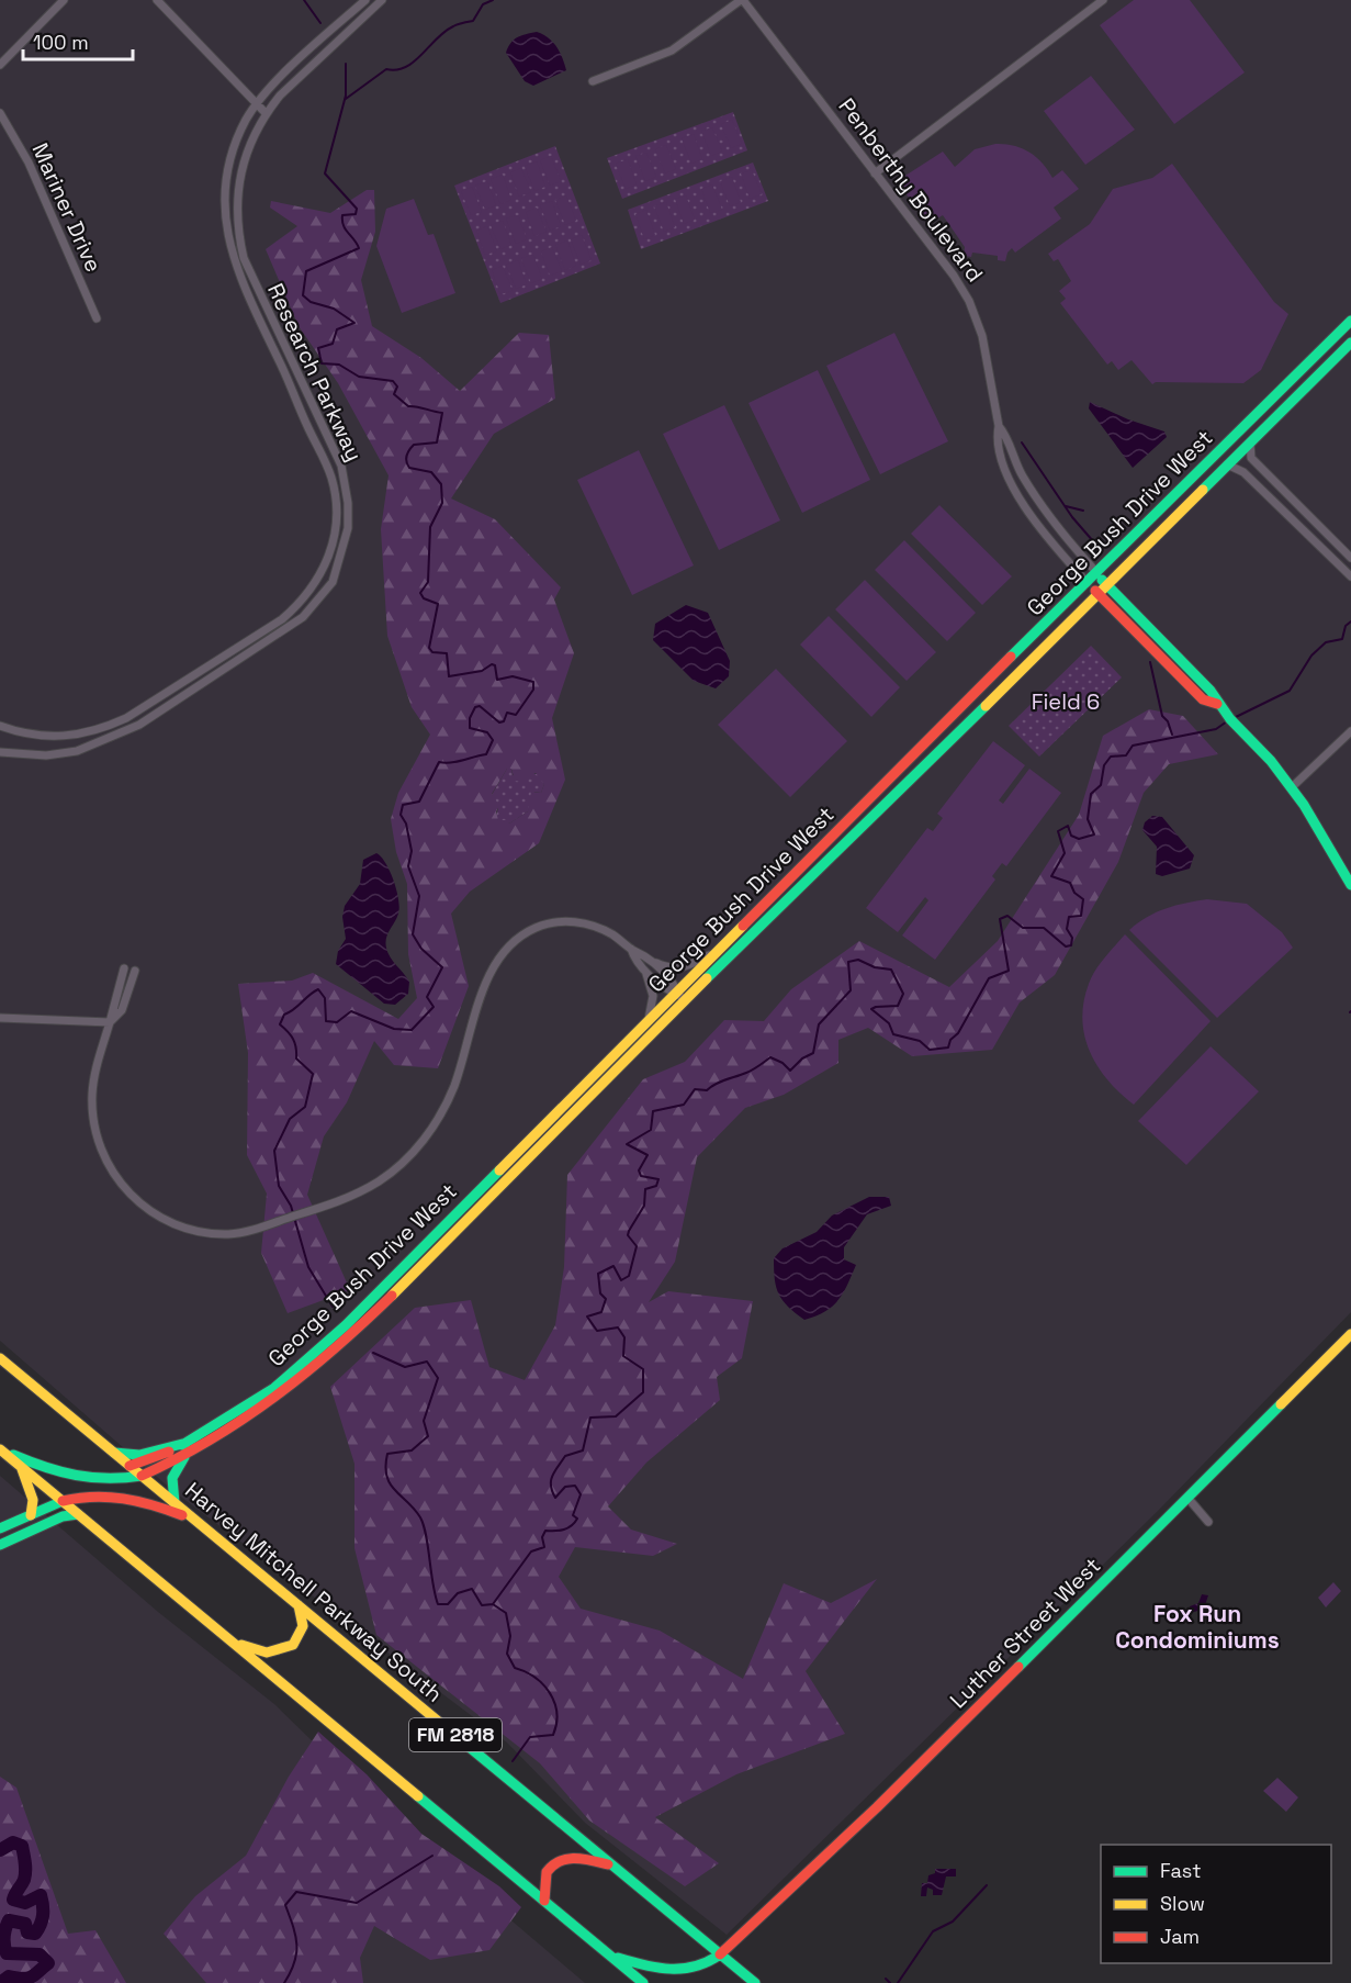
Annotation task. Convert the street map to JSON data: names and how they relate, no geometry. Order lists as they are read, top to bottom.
{
  "streets": {
    "main road": [
      "Penberthy Boulevard",
      "George Bush Drive West",
      "Harvey Mitchell Parkway South",
      "Luther Street West",
      "FM 2818"
    ],
    "street": ["Mariner Drive", "Research Parkway"]
  },
  "crossings": [
    ["Penberthy Boulevard", "George Bush Drive West"],
    ["George Bush Drive West", "Harvey Mitchell Parkway South"],
    ["George Bush Drive West", "FM 2818"],
    ["Harvey Mitchell Parkway South", "Luther Street West"],
    ["Luther Street West", "FM 2818"]
  ],
  "districts": ["Fox Run Condominiums"],
  "parks": ["Field 6"],
  "legend": ["Fast", "Slow", "Jam"],
  "scale_bar": "100 m"
}
